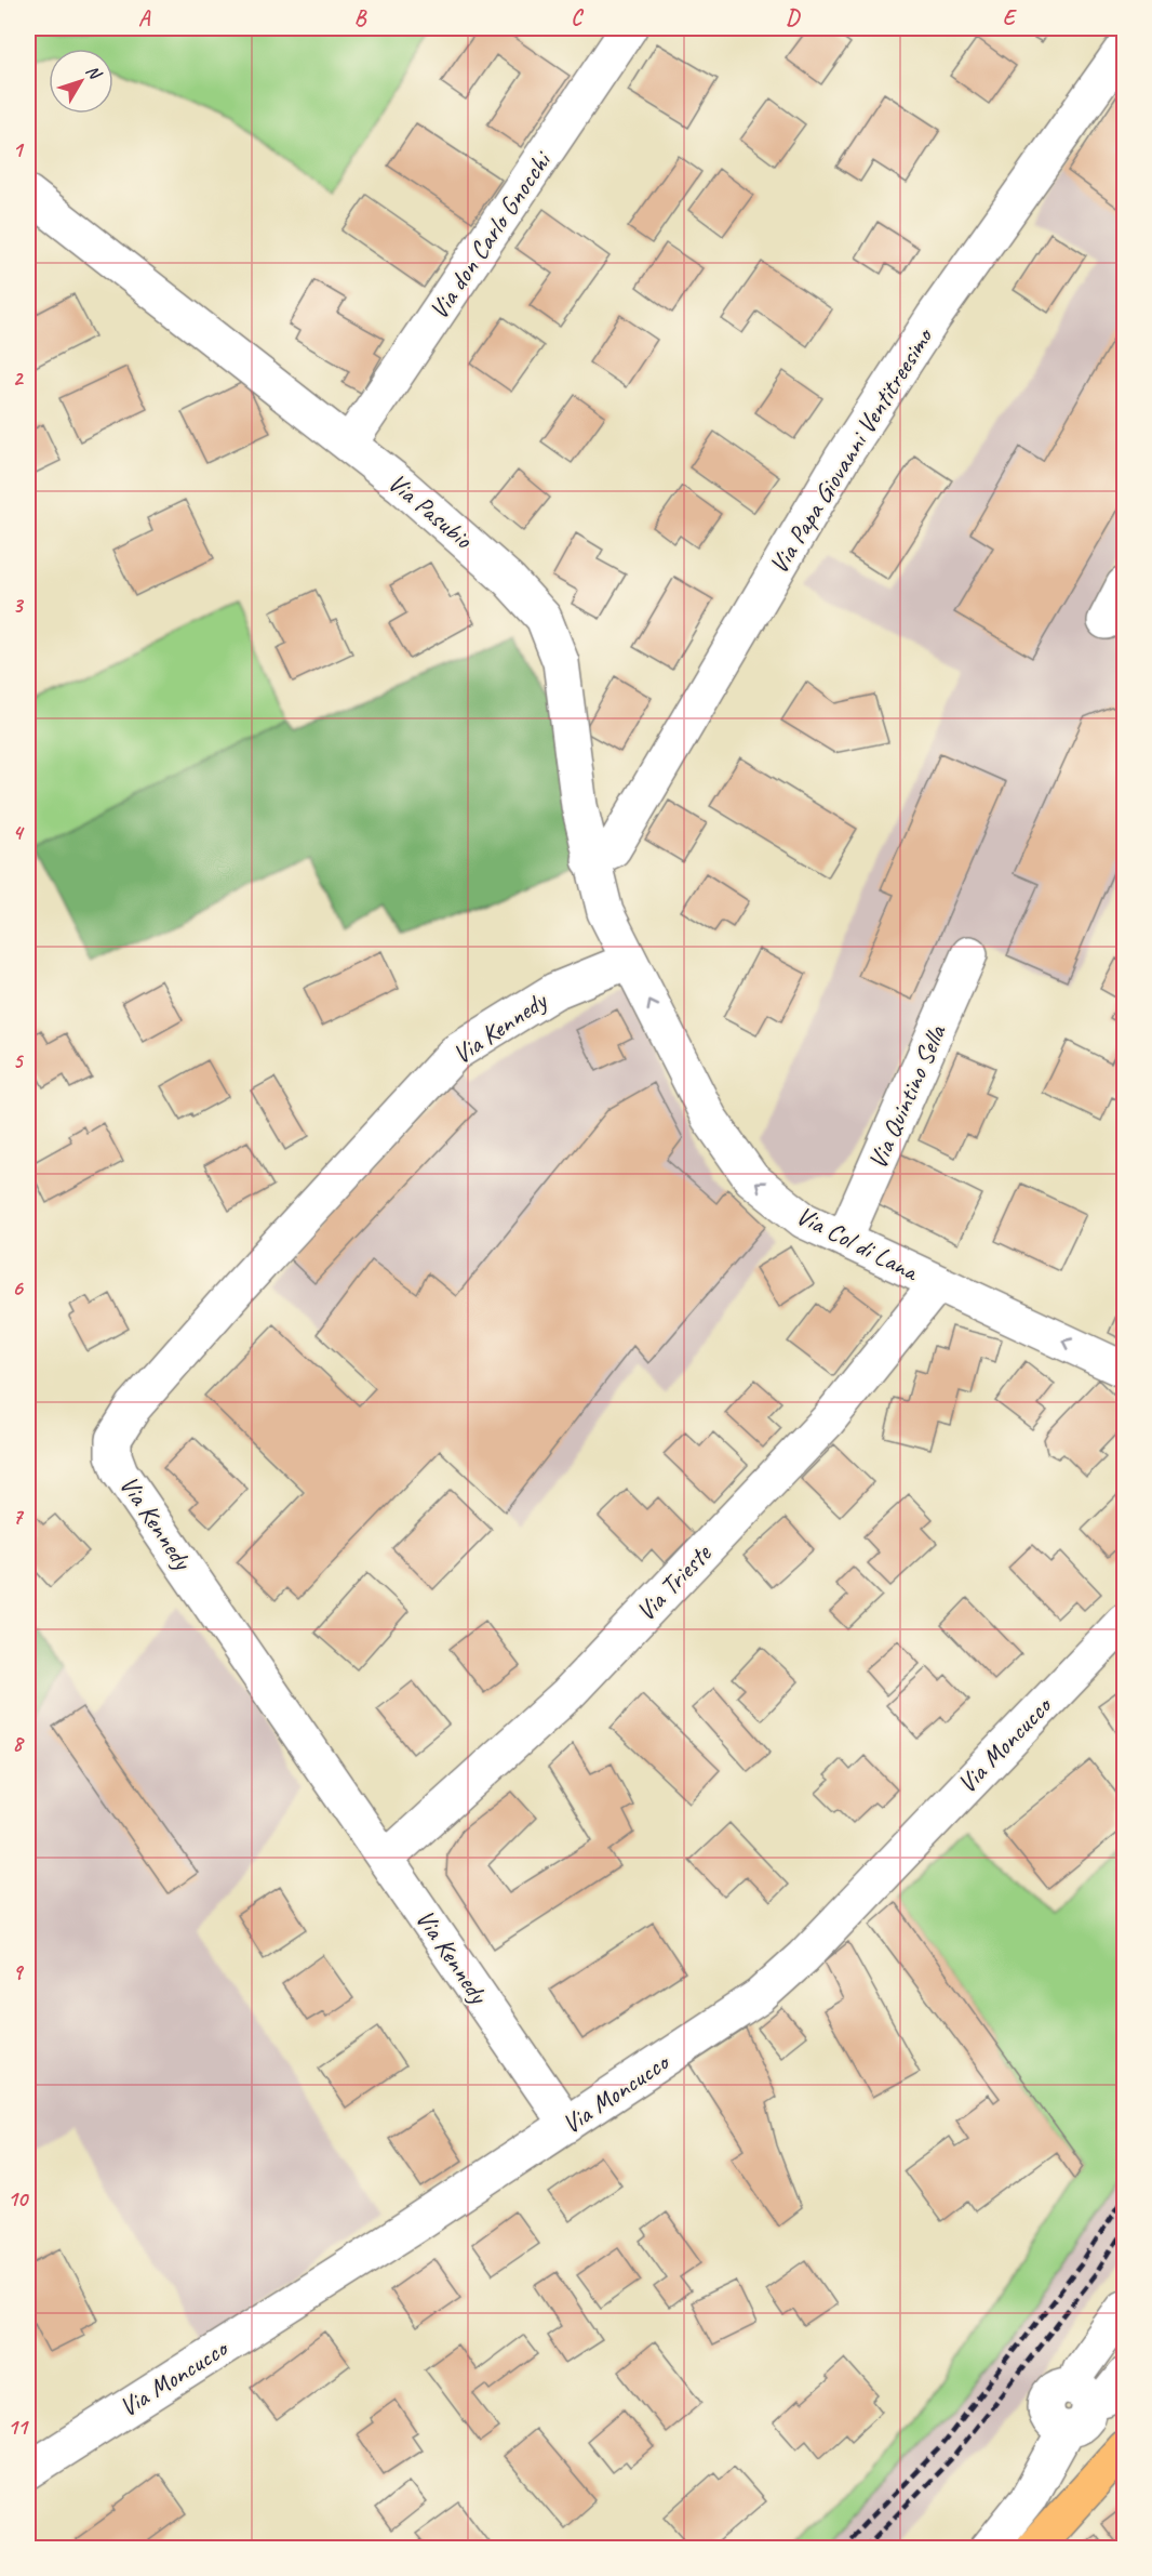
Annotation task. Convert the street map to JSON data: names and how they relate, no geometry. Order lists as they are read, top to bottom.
{
  "streets": {
    "street": [
      "Via don Carlo Gnocchi",
      "Via Papa Giovanni Ventitreesimo",
      "Via Pasubio",
      "Via Kennedy",
      "Via Quintino Sella",
      "Via Col di Lana",
      "Via Trieste",
      "Via Moncucco"
    ]
  },
  "crossings": [
    ["Via don Carlo Gnocchi", "Via Pasubio"],
    ["Via Papa Giovanni Ventitreesimo", "Via Pasubio"],
    ["Via Pasubio", "Via Kennedy"],
    ["Via Pasubio", "Via Col di Lana"],
    ["Via Kennedy", "Via Col di Lana"],
    ["Via Kennedy", "Via Trieste"],
    ["Via Kennedy", "Via Moncucco"],
    ["Via Quintino Sella", "Via Col di Lana"],
    ["Via Col di Lana", "Via Trieste"]
  ],
  "one_way": ["Via Col di Lana"],
  "north": "top right",
  "grid": {
    "columns": [
      "A",
      "B",
      "C",
      "D",
      "E"
    ],
    "rows": [
      "1",
      "2",
      "3",
      "4",
      "5",
      "6",
      "7",
      "8",
      "9",
      "10",
      "11"
    ]
  }
}
